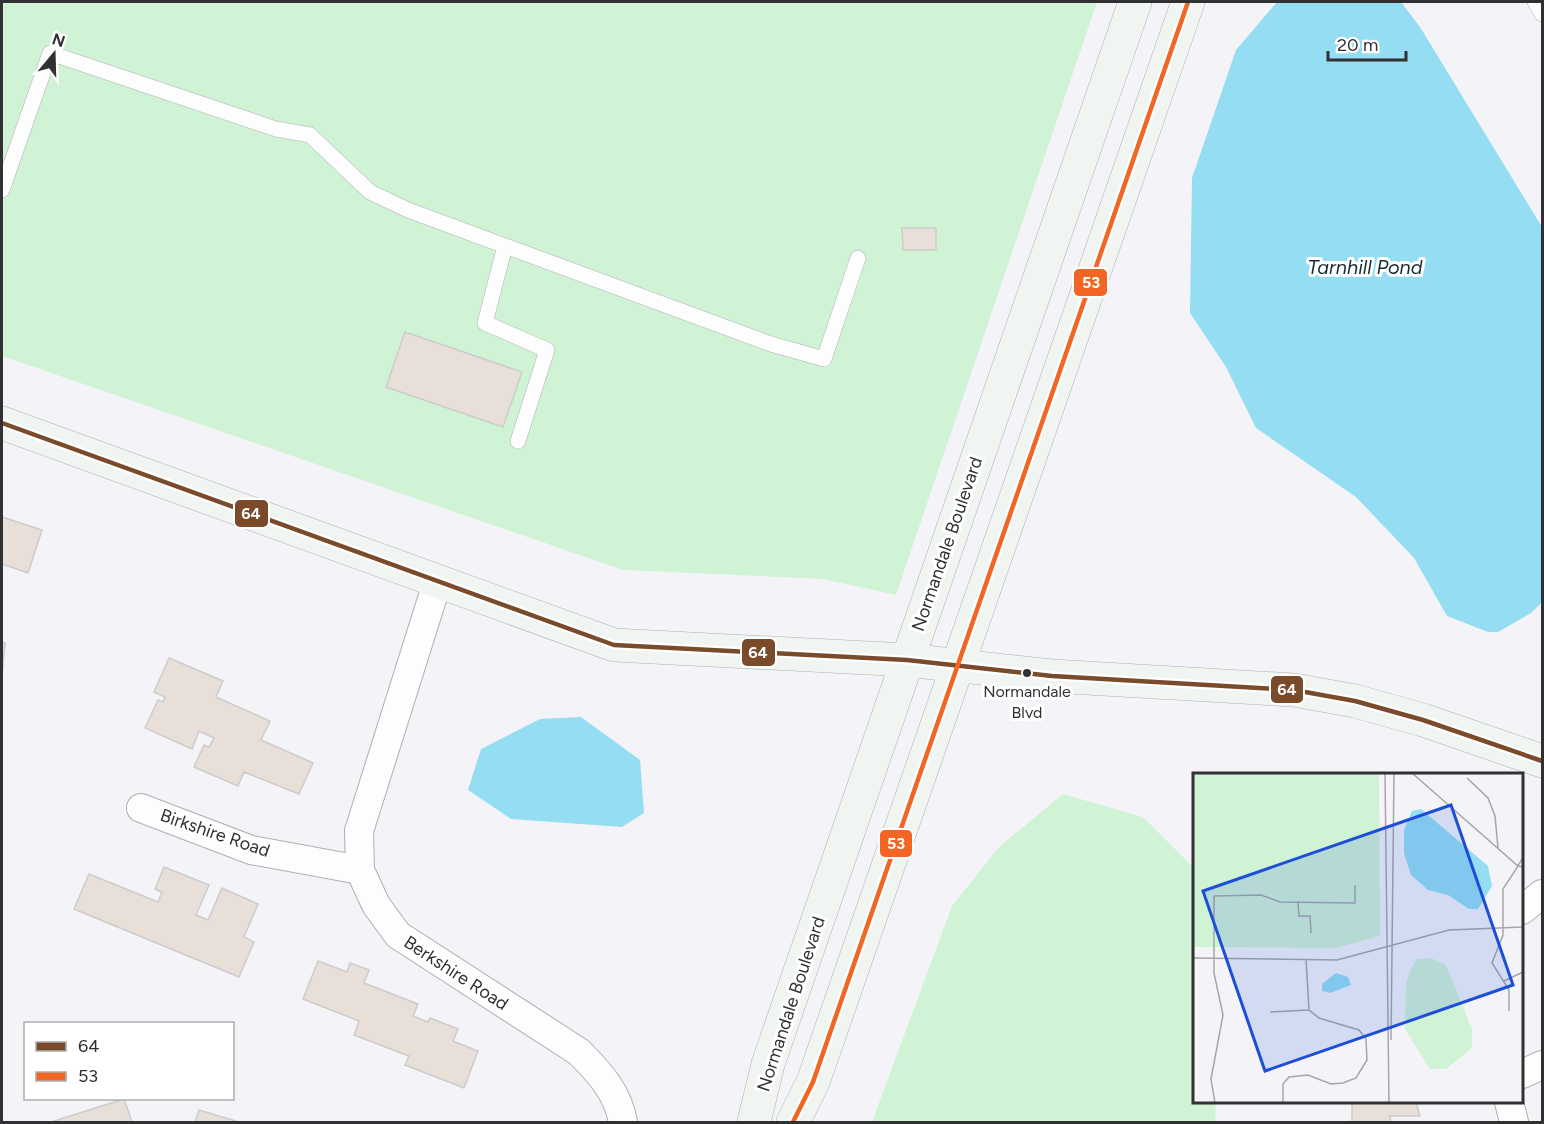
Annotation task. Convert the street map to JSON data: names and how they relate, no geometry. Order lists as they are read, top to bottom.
{
  "streets": {
    "main road": ["Normandale Boulevard"],
    "street": ["Birkshire Road", "Berkshire Road"]
  },
  "crossings": [
    ["Birkshire Road", "Berkshire Road"]
  ],
  "water": ["Tarnhill Pond"],
  "places": ["Normandale Blvd"],
  "lines": ["transit line 53", "transit line 64"],
  "legend": ["64", "53"],
  "scale_bar": "20 m",
  "north": "top"
}
